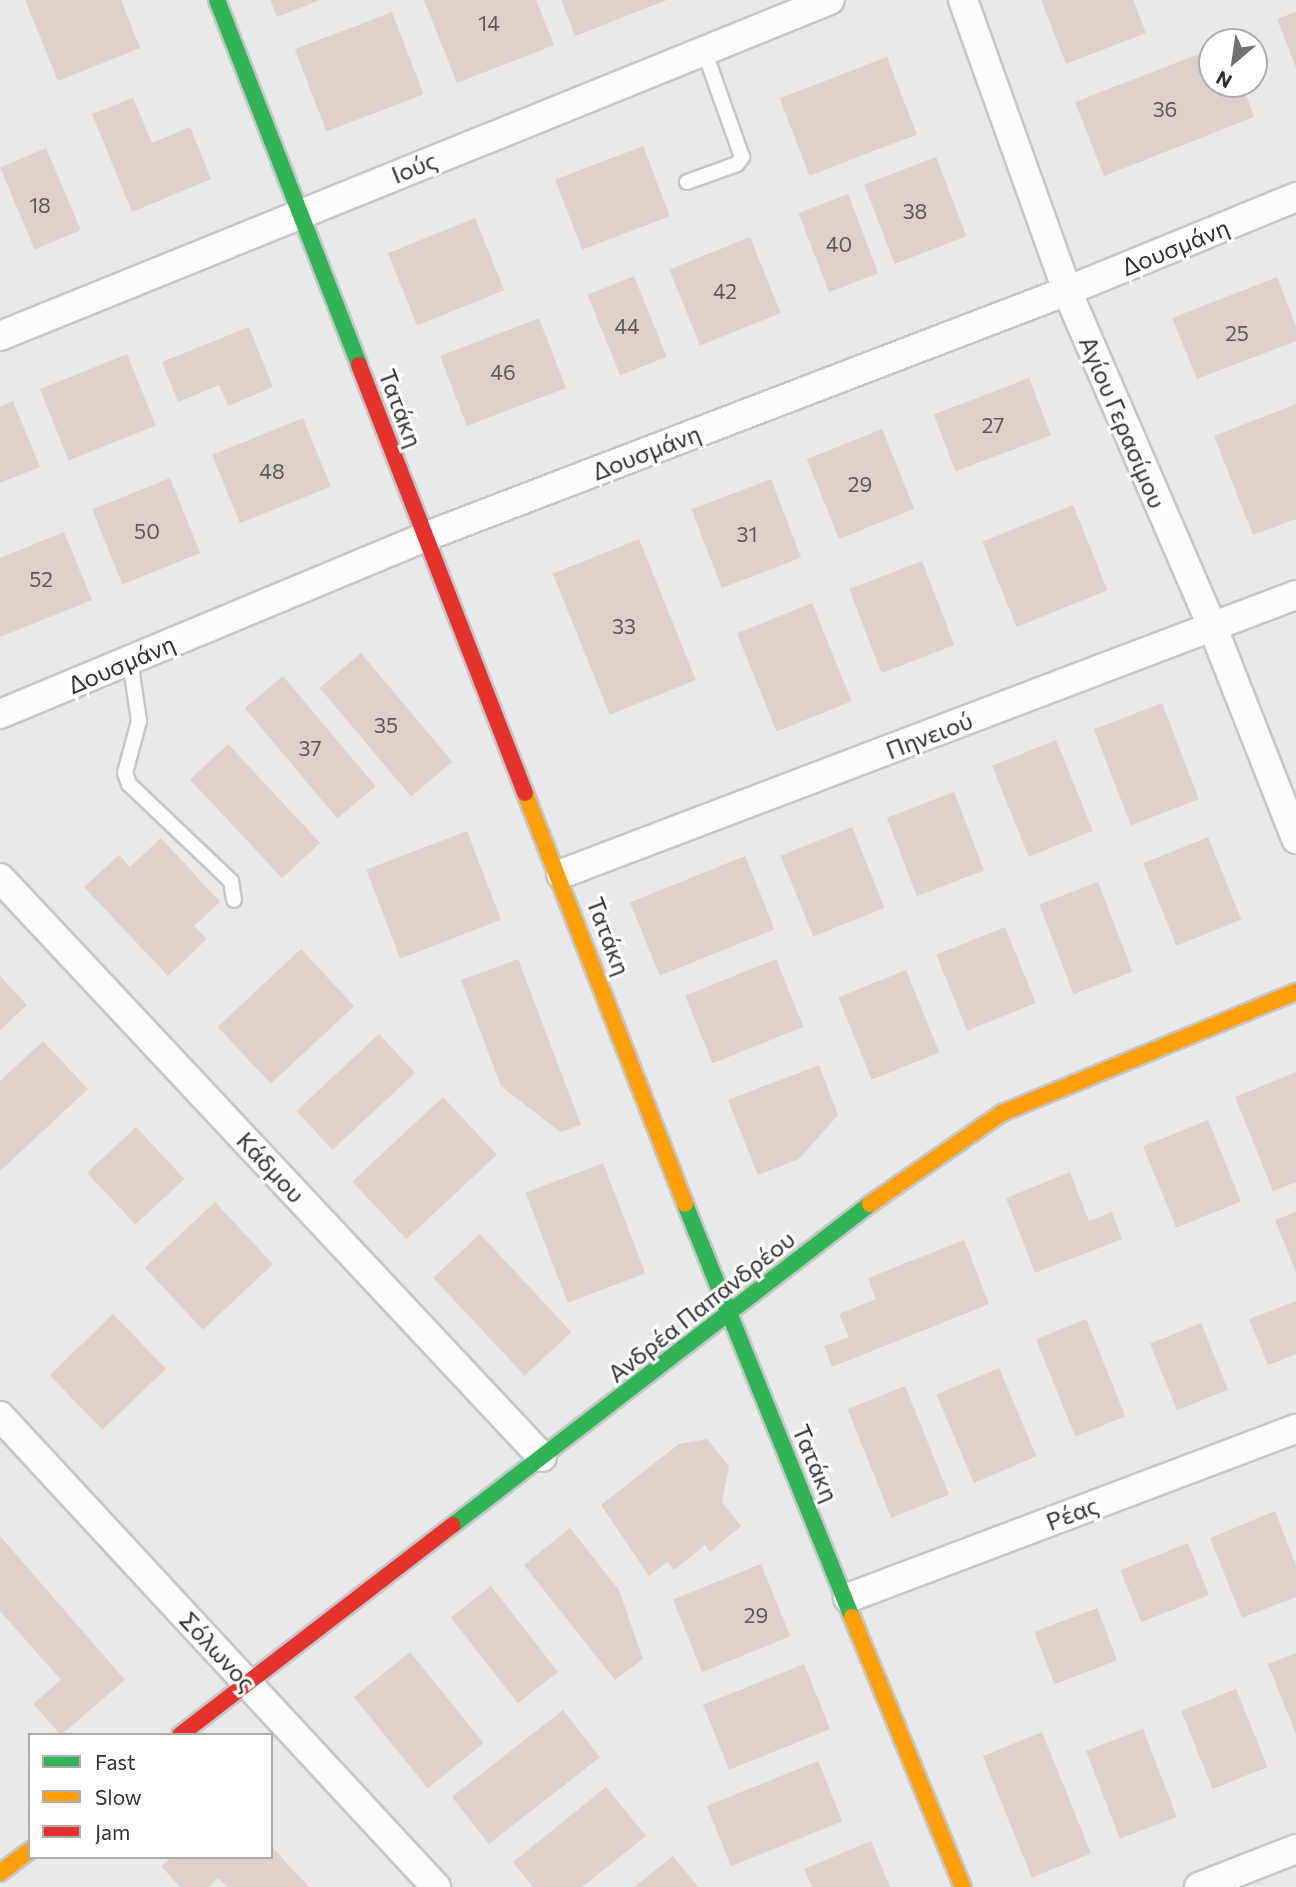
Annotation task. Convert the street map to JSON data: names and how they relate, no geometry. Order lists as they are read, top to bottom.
{
  "streets": {
    "street": [
      "Ιούς",
      "Δουσμάνη",
      "Τατάκη",
      "Αγίου Γερασίμου",
      "Πηνειού",
      "Κάδμου",
      "Ανδρέα Παπανδρέου",
      "Ρέας",
      "Σόλωνος"
    ]
  },
  "crossings": [
    ["Ιούς", "Τατάκη"],
    ["Δουσμάνη", "Τατάκη"],
    ["Δουσμάνη", "Αγίου Γερασίμου"],
    ["Τατάκη", "Πηνειού"],
    ["Τατάκη", "Ανδρέα Παπανδρέου"],
    ["Τατάκη", "Ρέας"],
    ["Αγίου Γερασίμου", "Πηνειού"],
    ["Κάδμου", "Ανδρέα Παπανδρέου"],
    ["Ανδρέα Παπανδρέου", "Σόλωνος"]
  ],
  "house_numbers": [
    "14",
    "36",
    "18",
    "38",
    "40",
    "42",
    "44",
    "25",
    "46",
    "27",
    "48",
    "29",
    "50",
    "31",
    "52",
    "33",
    "35",
    "37",
    "29"
  ],
  "legend": ["Fast", "Slow", "Jam"],
  "north": "bottom left"
}
